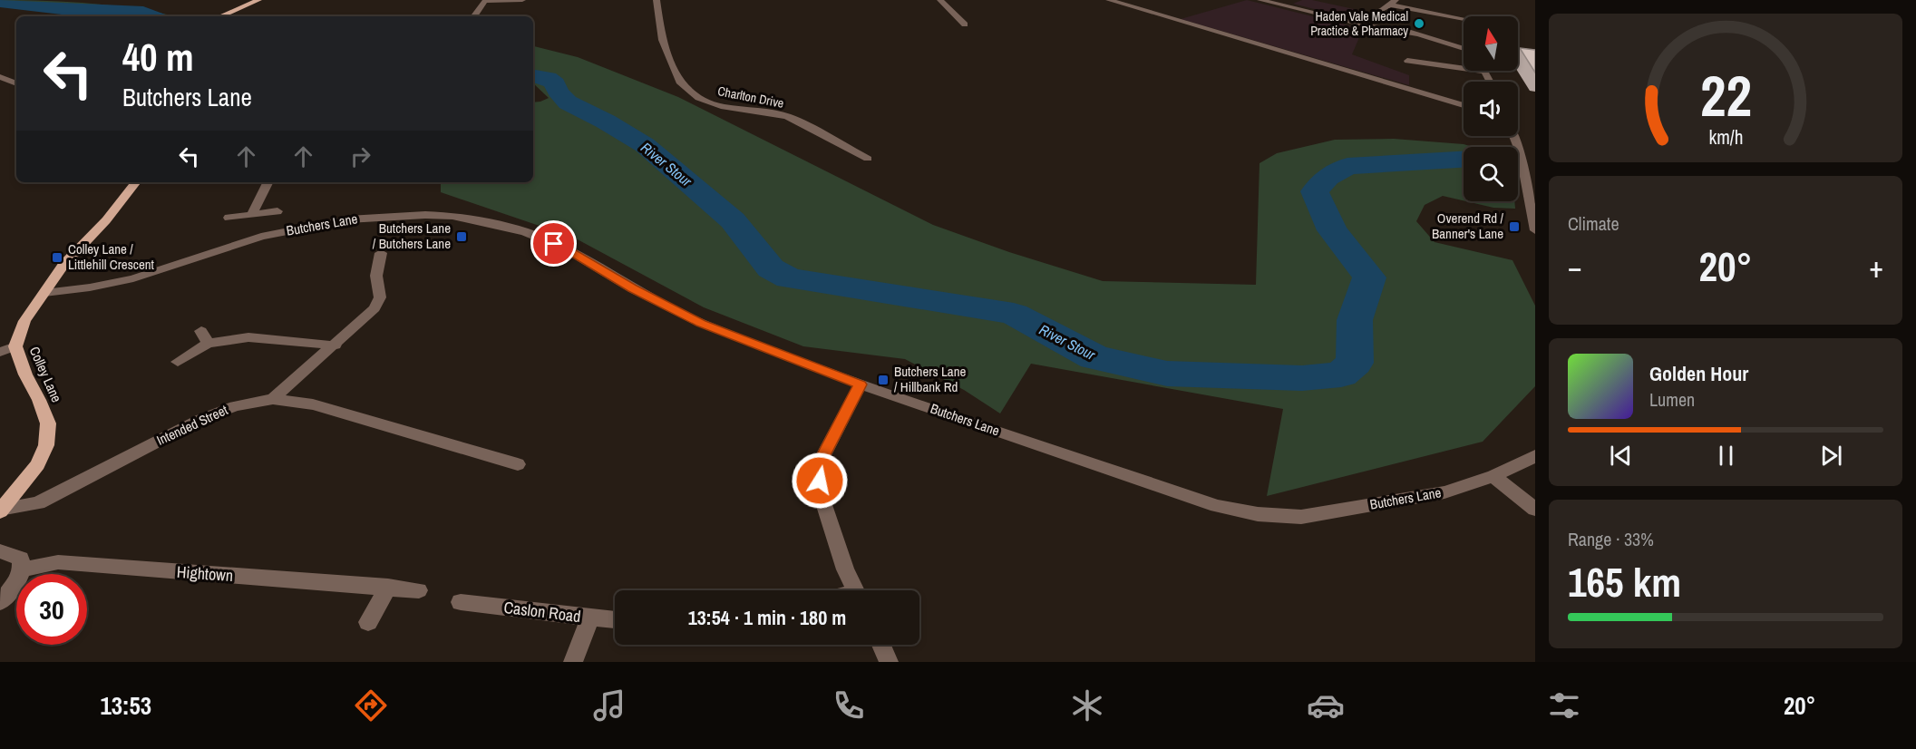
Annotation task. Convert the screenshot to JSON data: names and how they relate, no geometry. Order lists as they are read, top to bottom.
{
  "streets": {
    "main road": ["Colley Lane"],
    "street": [
      "Charlton Drive",
      "Butchers Lane",
      "Intended Street",
      "Hightown",
      "Caslon Road"
    ]
  },
  "crossings": [
    ["Butchers Lane", "Colley Lane"],
    ["Colley Lane", "Intended Street"]
  ],
  "water": ["River Stour"],
  "places": {
    "other": ["Haden Vale Medical Practice & Pharmacy"],
    "transit": [
      "Overend Rd / Banner's Lane",
      "Butchers Lane / Butchers Lane",
      "Colley Lane / Littlehill Crescent",
      "Butchers Lane / Hillbank Rd"
    ]
  },
  "north": "top",
  "page": {
    "turn": ["40 m", "Butchers Lane"],
    "tile": [
      "Climate",
      ["Range · 33%", "165 km"]
    ],
    "heat": ["−", "20°", "+"],
    "song": ["Golden Hour", "Lumen"],
    "limit": "30",
    "trip": "13:54 · 1 min · 180 m",
    "tabs": ["13:53", "20°"],
    "gauge": ["22", "km/h"]
  }
}
